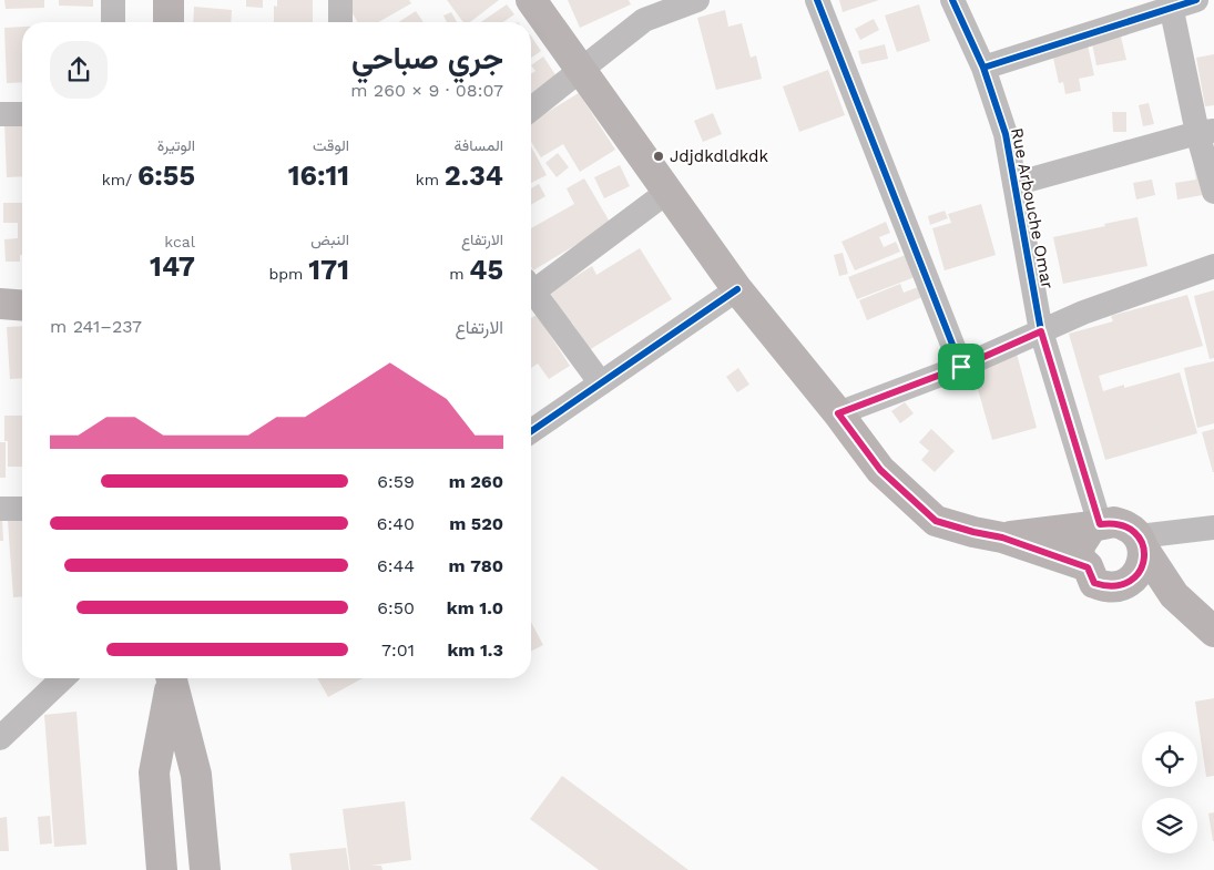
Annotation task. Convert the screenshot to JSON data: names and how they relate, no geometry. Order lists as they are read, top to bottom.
{
  "streets": {
    "street": ["Rue Arbouche Omar"]
  },
  "places": ["Jdjdkdldkdk"],
  "page": {
    "heading": ["جري صباحي", "08:07 · 9 × 260 m"],
    "stats": [
      ["المسافة", "2.34 km"],
      ["الوقت", "16:11"],
      ["الوتيرة", "6:55 /km"],
      ["الارتفاع", "45 m"],
      ["النبض", "171 bpm"],
      ["kcal", "147"]
    ],
    "chart": ["الارتفاع", "237–241 m"],
    "list": [
      {
        "name": "260 m",
        "note": "6:59"
      },
      {
        "name": "520 m",
        "note": "6:40"
      },
      {
        "name": "780 m",
        "note": "6:44"
      },
      {
        "name": "1.0 km",
        "note": "6:50"
      },
      {
        "name": "1.3 km",
        "note": "7:01"
      }
    ]
  }
}
